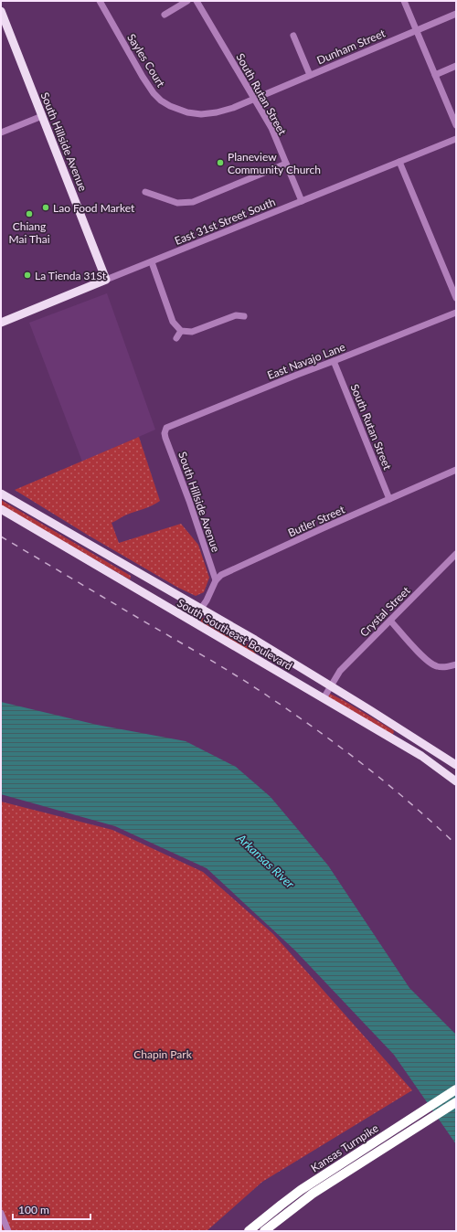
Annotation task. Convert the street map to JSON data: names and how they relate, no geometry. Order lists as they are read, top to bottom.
{
  "streets": {
    "highway": ["Kansas Turnpike"],
    "main road": ["South Hillside Avenue", "East 31st Street South", "South Southeast Boulevard"],
    "street": [
      "Dunham Street",
      "Sayles Court",
      "South Rutan Street",
      "East Navajo Lane",
      "Butler Street",
      "Crystal Street"
    ]
  },
  "crossings": [
    ["Dunham Street", "Sayles Court"],
    ["Dunham Street", "South Rutan Street"],
    ["Sayles Court", "South Rutan Street"],
    ["South Rutan Street", "East 31st Street South"],
    ["South Rutan Street", "East Navajo Lane"],
    ["South Rutan Street", "Butler Street"],
    ["South Hillside Avenue", "East 31st Street South"],
    ["South Hillside Avenue", "East Navajo Lane"],
    ["South Hillside Avenue", "Butler Street"],
    ["Crystal Street", "South Southeast Boulevard"]
  ],
  "water": ["Arkansas River"],
  "parks": ["Chapin Park"],
  "places": [
    "Planeview Community Church",
    "Lao Food Market",
    "Chiang Mai Thai",
    "La Tienda 31St"
  ],
  "scale_bar": "100 m"
}
